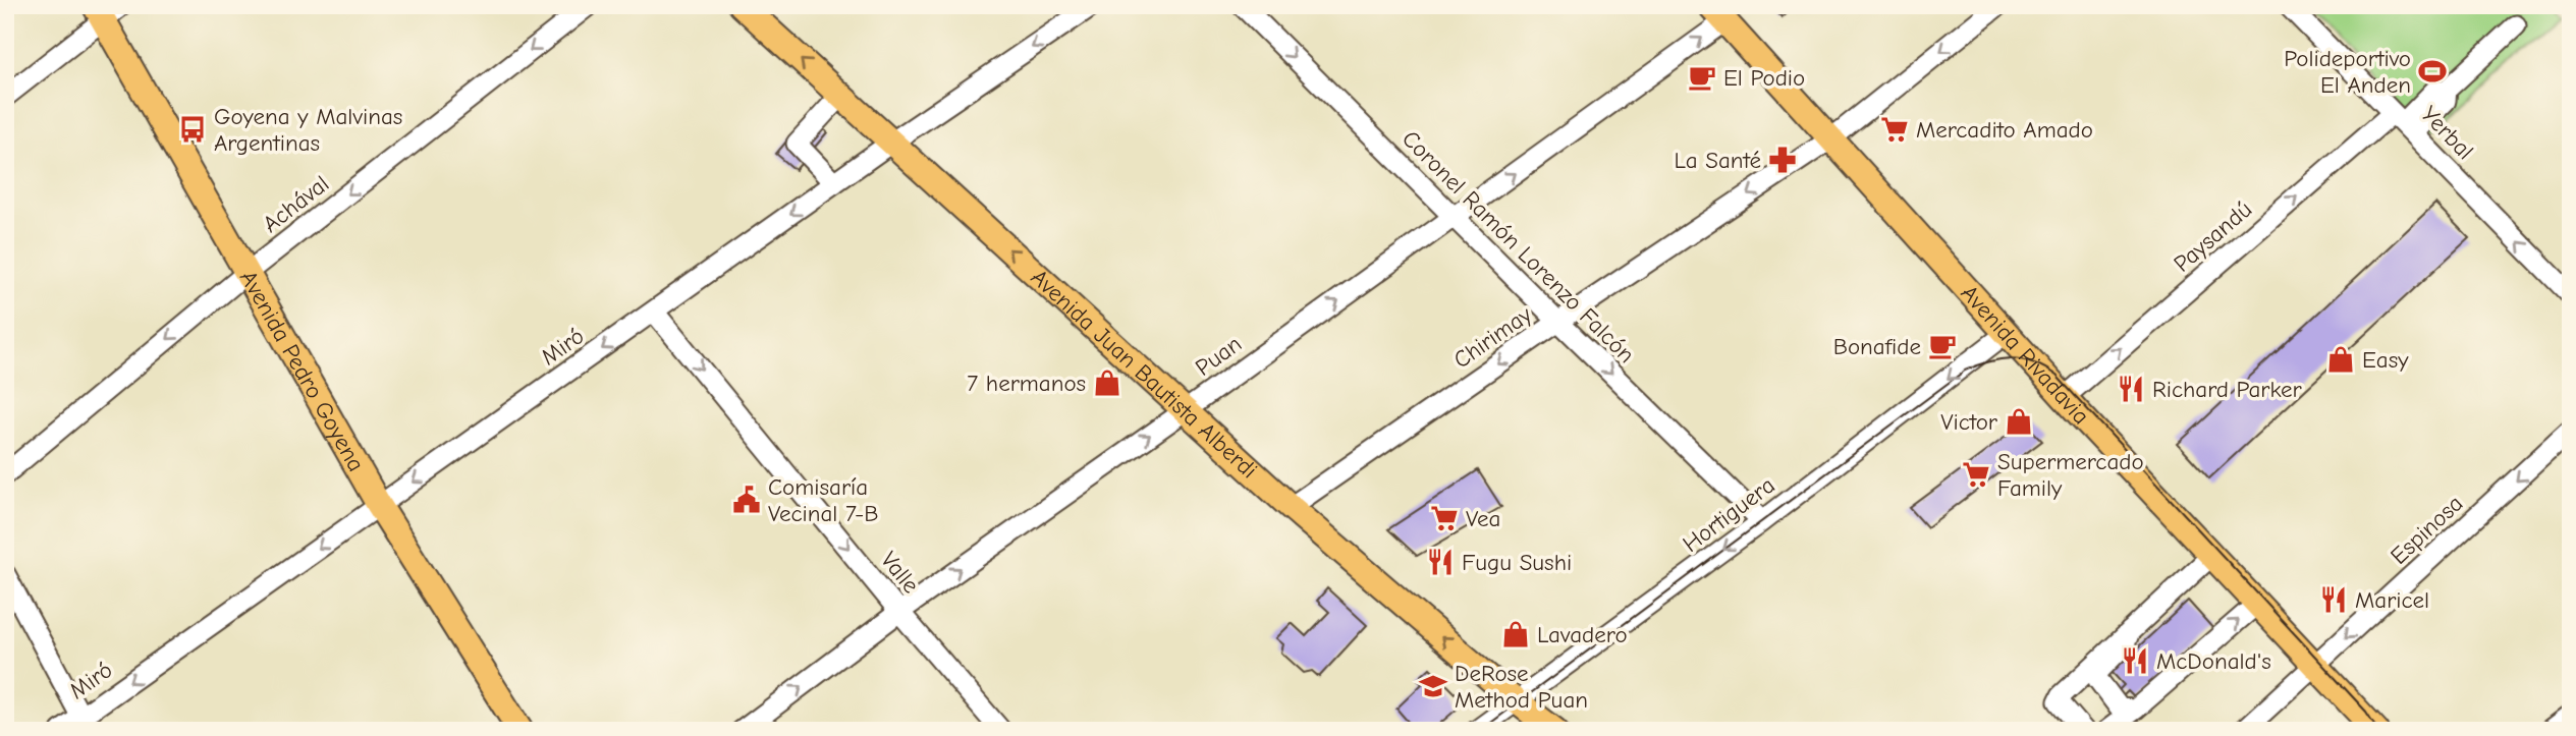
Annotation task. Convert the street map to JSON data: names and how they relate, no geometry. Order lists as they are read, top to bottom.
{
  "streets": {
    "main road": ["Avenida Rivadavia", "Avenida Pedro Goyena", "Avenida Juan Bautista Alberdi"],
    "street": [
      "Yerbal",
      "Achával",
      "Paysandú",
      "Coronel Ramón Lorenzo Falcón",
      "Chirimay",
      "Miró",
      "Puan",
      "Hortiguera",
      "Espinosa",
      "Valle"
    ]
  },
  "crossings": [
    ["Yerbal", "Paysandú"],
    ["Achával", "Avenida Pedro Goyena"],
    ["Paysandú", "Avenida Rivadavia"],
    ["Coronel Ramón Lorenzo Falcón", "Chirimay"],
    ["Coronel Ramón Lorenzo Falcón", "Puan"],
    ["Coronel Ramón Lorenzo Falcón", "Hortiguera"],
    ["Chirimay", "Avenida Rivadavia"],
    ["Chirimay", "Avenida Juan Bautista Alberdi"],
    ["Miró", "Avenida Pedro Goyena"],
    ["Miró", "Avenida Juan Bautista Alberdi"],
    ["Miró", "Valle"],
    ["Avenida Rivadavia", "Puan"],
    ["Avenida Rivadavia", "Hortiguera"],
    ["Avenida Rivadavia", "Espinosa"],
    ["Puan", "Avenida Juan Bautista Alberdi"],
    ["Puan", "Valle"],
    ["Avenida Juan Bautista Alberdi", "Hortiguera"]
  ],
  "one_way": [
    "Yerbal",
    "Achával",
    "Paysandú",
    "Coronel Ramón Lorenzo Falcón",
    "Chirimay",
    "Miró",
    "Puan",
    "Avenida Juan Bautista Alberdi",
    "Hortiguera",
    "Espinosa",
    "Valle"
  ],
  "places": {
    "sports": ["Polideportivo El Anden"],
    "cafe": ["El Podio", "Bonafide"],
    "bus stop": ["Goyena y Malvinas Argentinas"],
    "supermarket": ["Mercadito Amado", "Supermercado Family", "Vea"],
    "pharmacy": ["La Santé"],
    "shop": [
      "Easy",
      "7 hermanos",
      "Victor",
      "Lavadero"
    ],
    "restaurant": [
      "Richard Parker",
      "Fugu Sushi",
      "Maricel",
      "McDonald's"
    ],
    "public building": ["Comisaría Vecinal 7-B"],
    "school or university": ["DeRose Method Puan"]
  }
}
